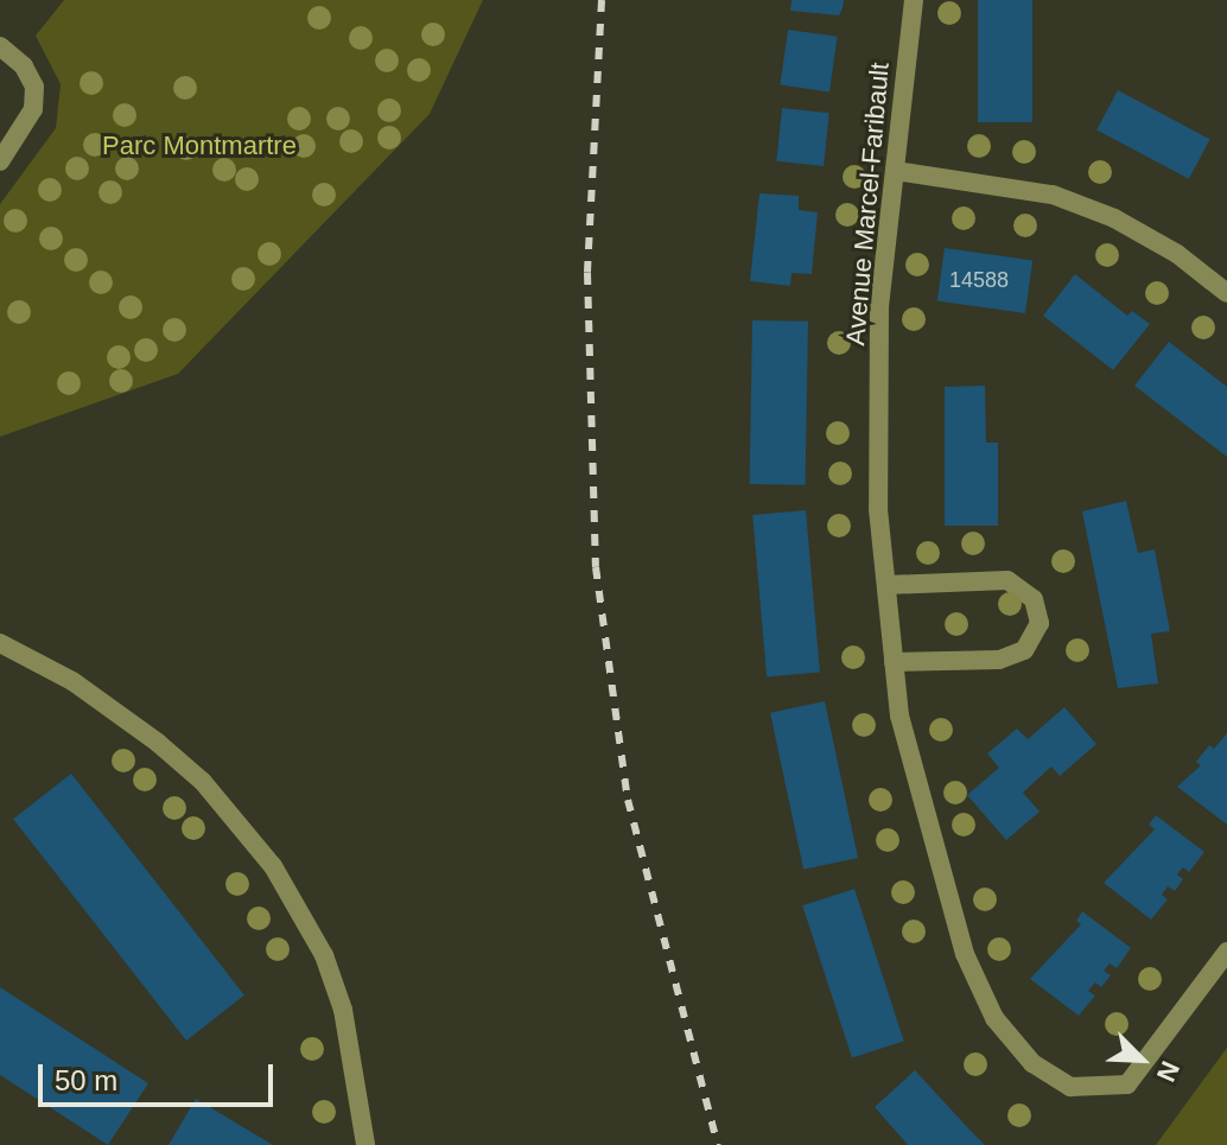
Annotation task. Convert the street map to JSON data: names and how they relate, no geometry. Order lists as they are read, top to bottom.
{
  "streets": {
    "street": ["Avenue Marcel-Faribault"]
  },
  "parks": ["Parc Montmartre"],
  "house_numbers": ["14588"],
  "scale_bar": "50 m",
  "north": "bottom right"
}
